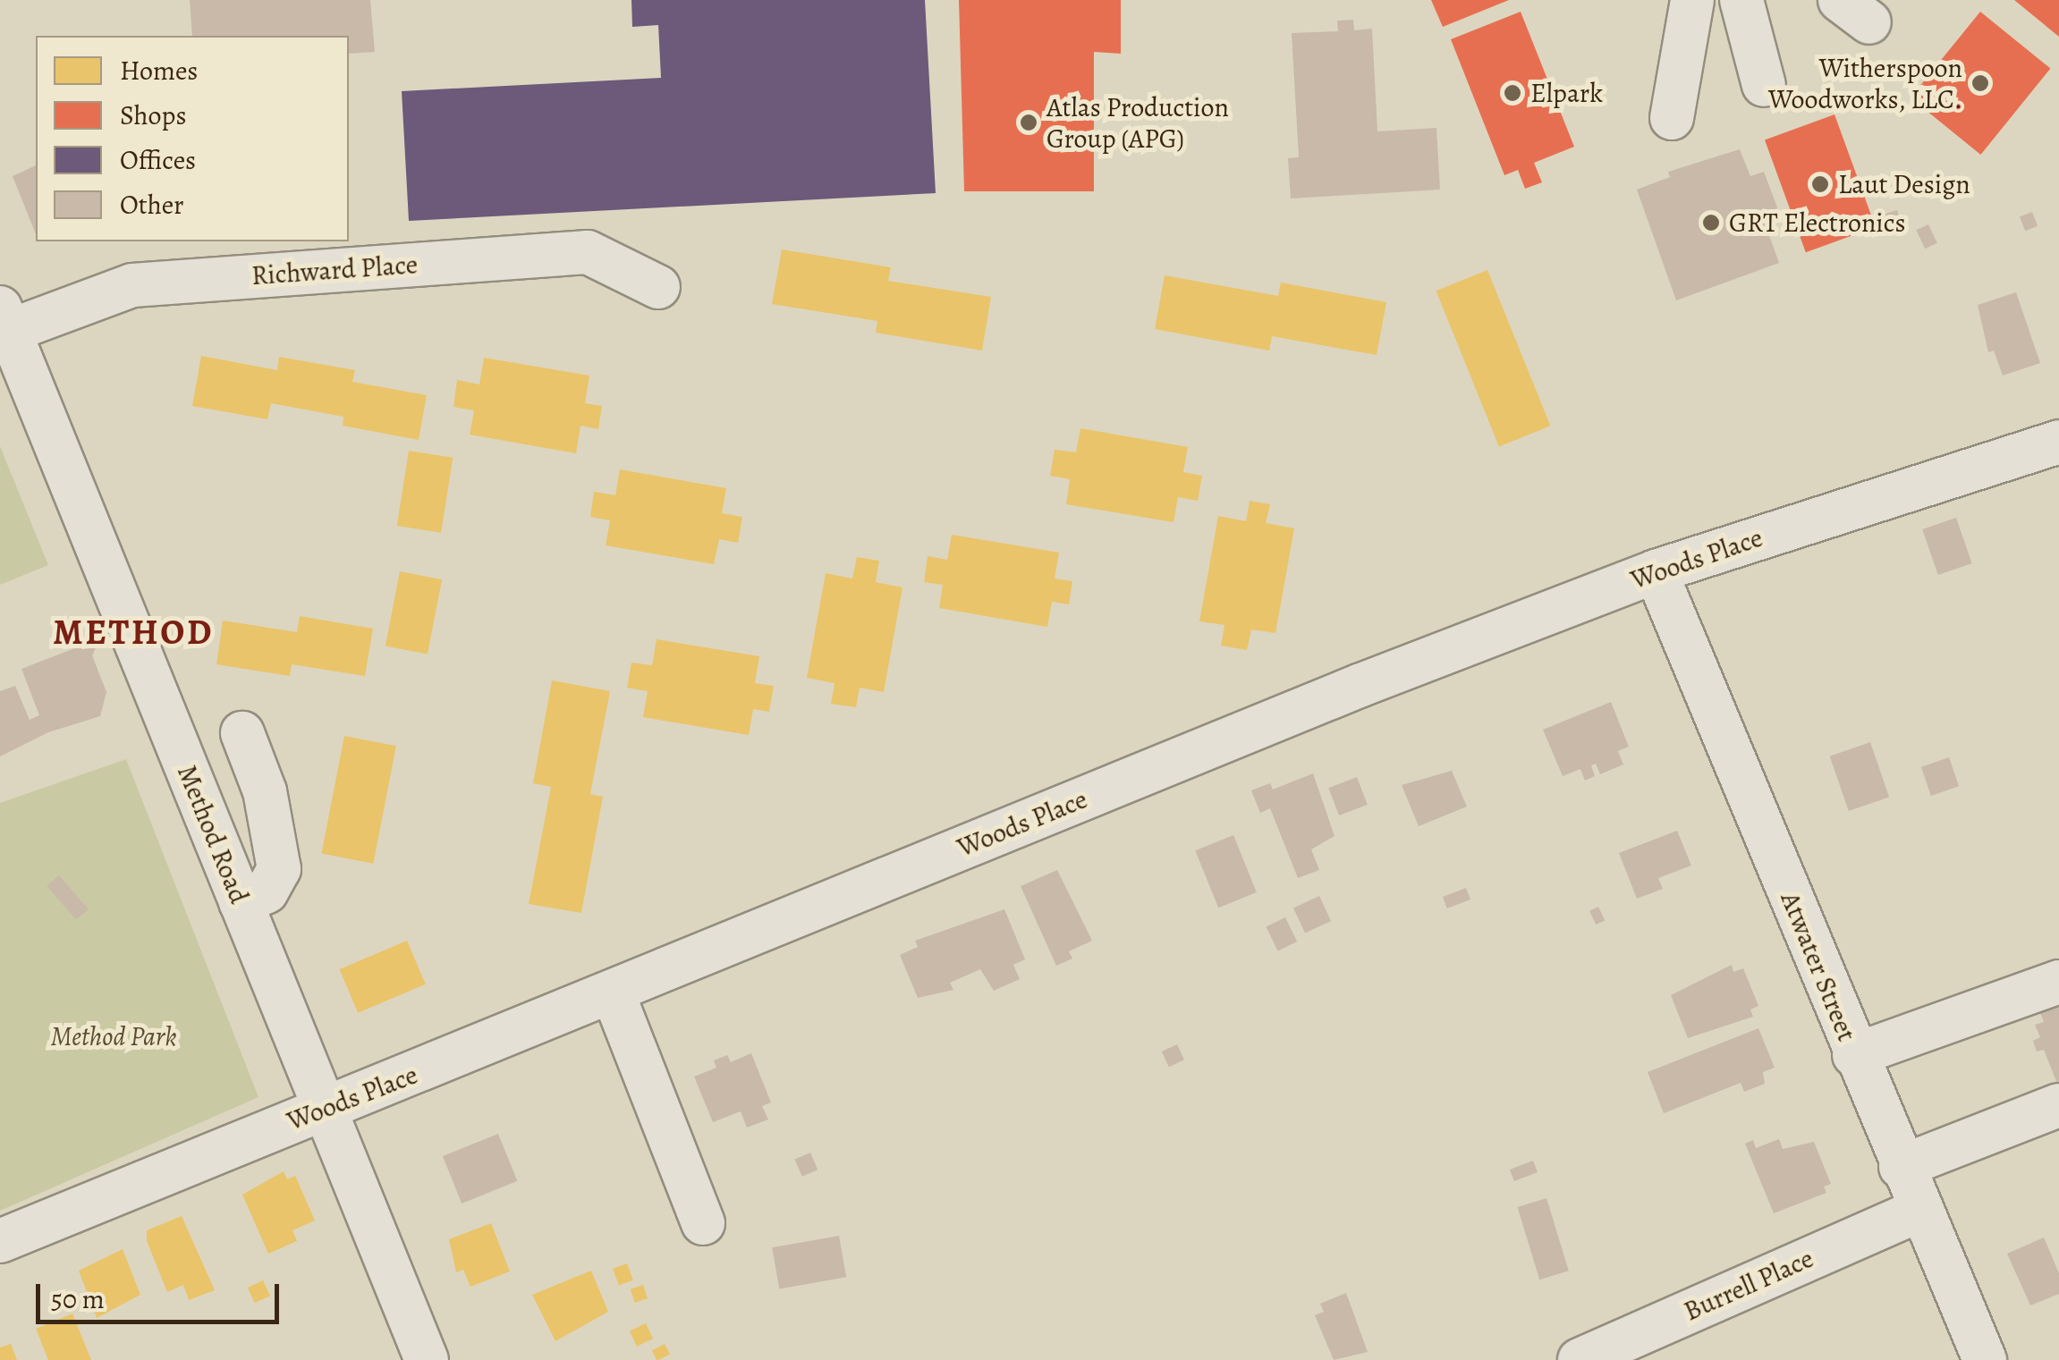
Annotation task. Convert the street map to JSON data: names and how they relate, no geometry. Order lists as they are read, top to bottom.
{
  "streets": {
    "street": [
      "Richward Place",
      "Woods Place",
      "Method Road",
      "Atwater Street",
      "Burrell Place"
    ]
  },
  "crossings": [
    ["Richward Place", "Method Road"],
    ["Woods Place", "Method Road"],
    ["Woods Place", "Atwater Street"],
    ["Atwater Street", "Burrell Place"]
  ],
  "districts": ["METHOD"],
  "parks": ["Method Park"],
  "places": [
    "Witherspoon Woodworks, LLC.",
    "Elpark",
    "Atlas Production Group (APG)",
    "Laut Design",
    "GRT Electronics"
  ],
  "legend": [
    "Homes",
    "Shops",
    "Offices",
    "Other"
  ],
  "scale_bar": "50 m"
}
